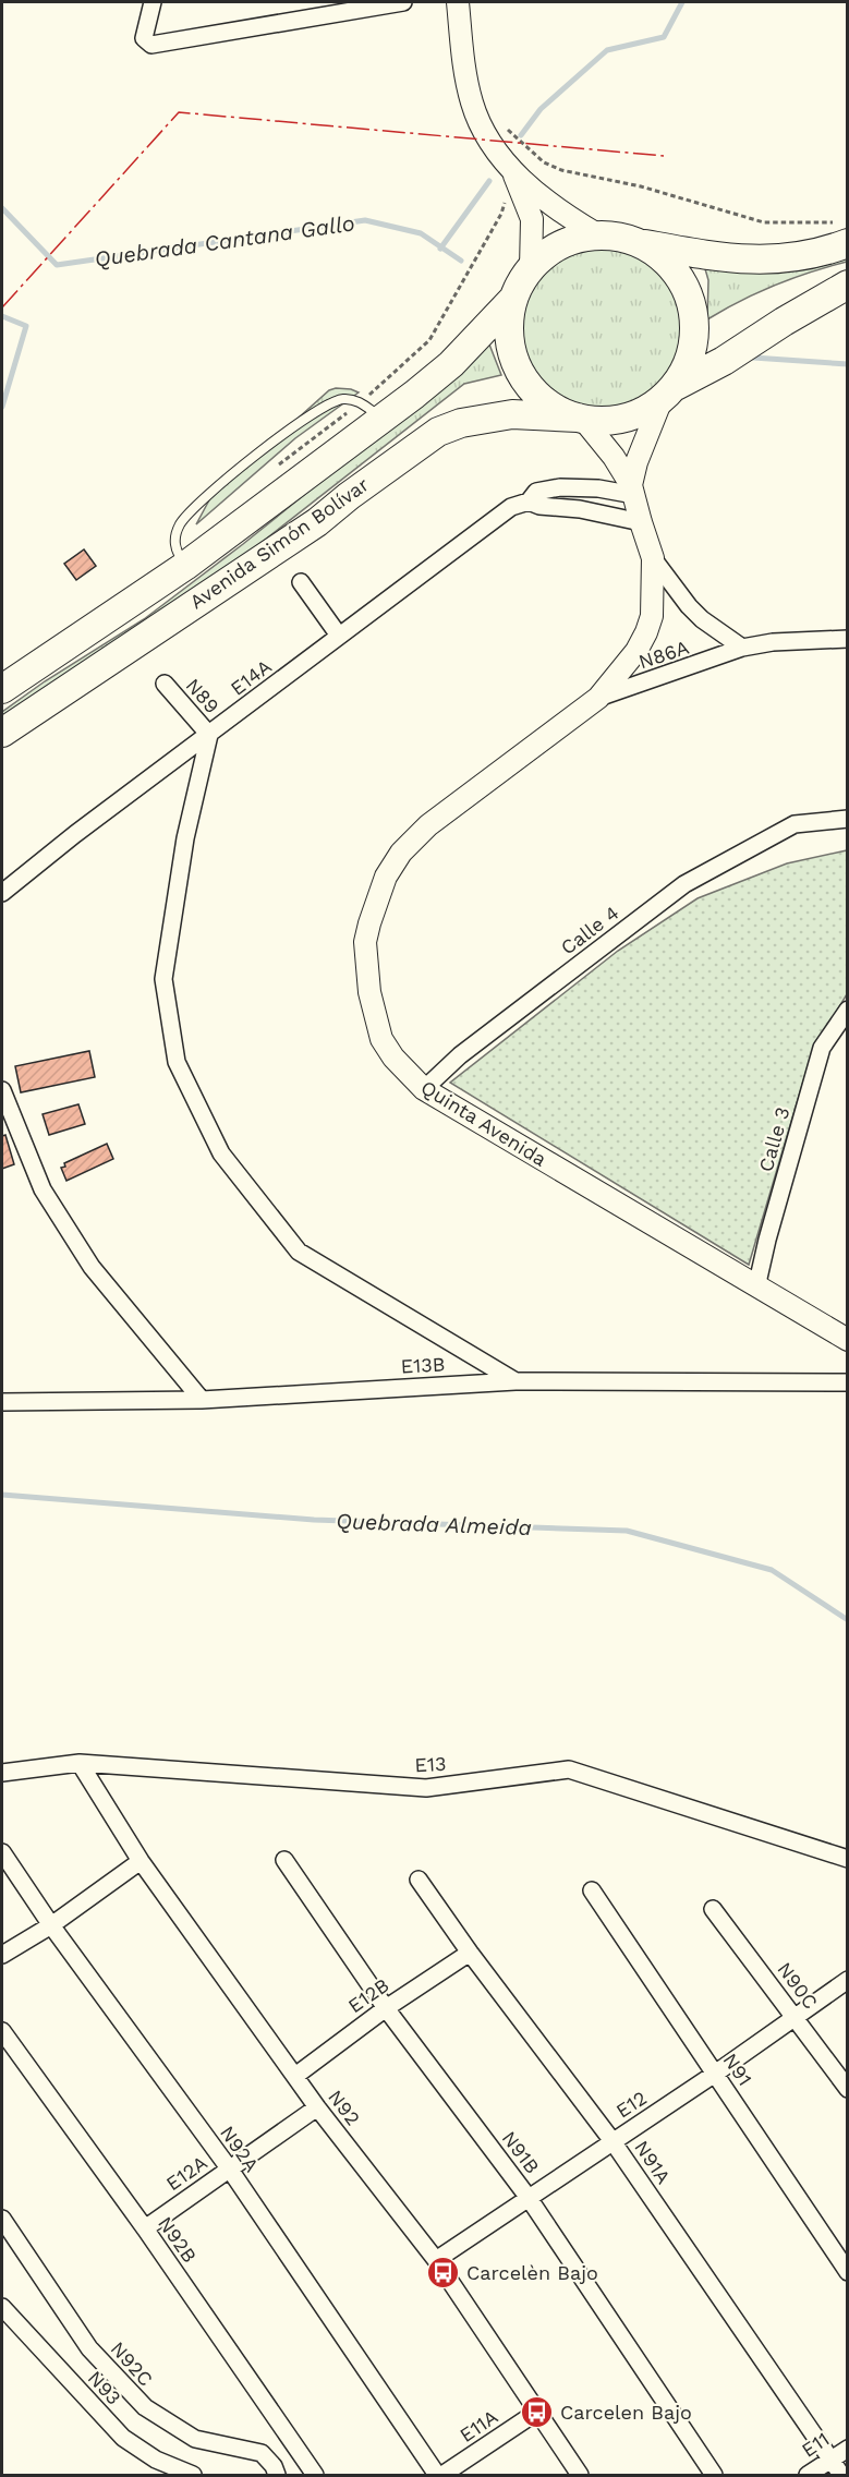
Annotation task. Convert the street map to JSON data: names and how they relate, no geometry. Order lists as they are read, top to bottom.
{
  "streets": {
    "highway": ["Avenida Simón Bolívar"],
    "street": [
      "N86A",
      "E14A",
      "N89",
      "Calle 4",
      "Quinta Avenida",
      "Calle 3",
      "E13B",
      "E13",
      "N90C",
      "E12B",
      "N91",
      "E12",
      "N92",
      "N92A",
      "N91B",
      "N91A",
      "E12A",
      "N92B",
      "N92C",
      "N93",
      "E11A",
      "E11"
    ]
  },
  "crossings": [
    ["Avenida Simón Bolívar", "Quinta Avenida"],
    ["N86A", "Quinta Avenida"],
    ["E14A", "N89"],
    ["E14A", "Quinta Avenida"],
    ["Calle 4", "Quinta Avenida"],
    ["Quinta Avenida", "Calle 3"],
    ["E13", "N92"],
    ["N90C", "E12"],
    ["E12B", "N92"],
    ["E12B", "N91B"],
    ["E12B", "N91A"],
    ["N91", "E12"],
    ["E12", "N92"],
    ["E12", "N91B"],
    ["E12", "N91A"],
    ["N92", "E12A"],
    ["N92", "E11A"],
    ["N92A", "E12A"],
    ["N91A", "E11"],
    ["E12A", "N92B"]
  ],
  "water": ["Quebrada Cantana Gallo", "Quebrada Almeida"],
  "places": {
    "bus stop": ["Carcelèn Bajo", "Carcelen Bajo"]
  }
}
